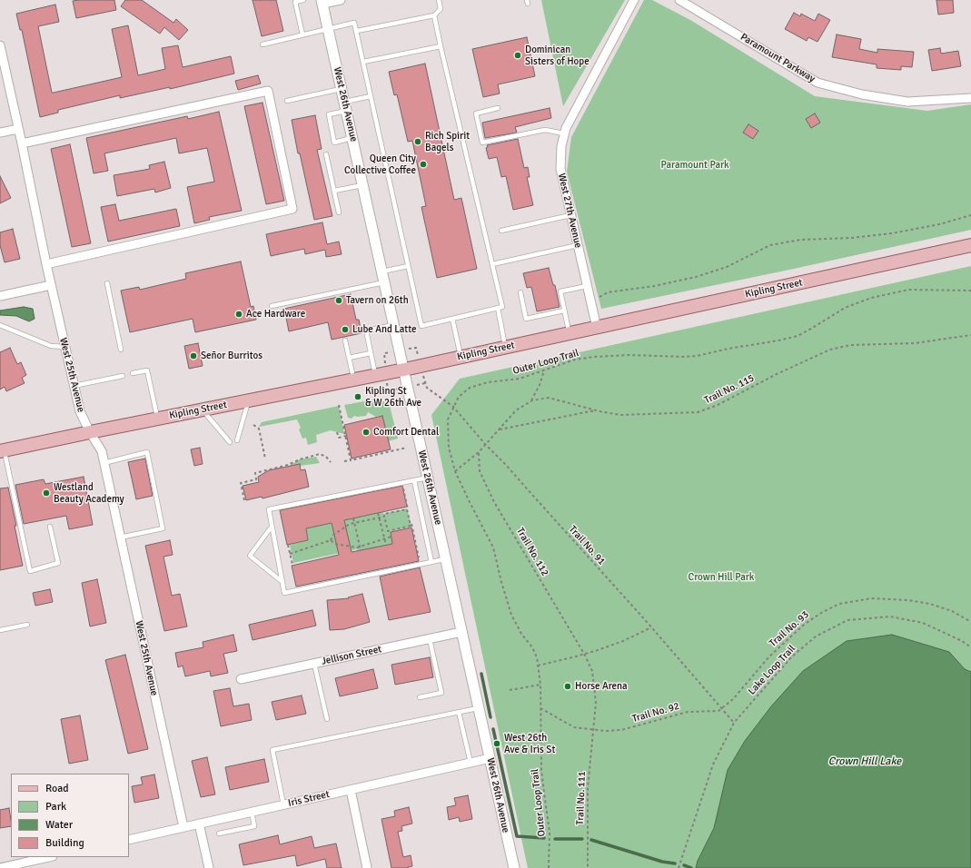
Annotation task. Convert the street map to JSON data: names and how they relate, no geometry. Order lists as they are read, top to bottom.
{
  "streets": {
    "main road": ["Kipling Street"],
    "street": [
      "Paramount Parkway",
      "West 26th Avenue",
      "West 27th Avenue",
      "West 25th Avenue",
      "Jellison Street",
      "Iris Street"
    ],
    "path": [
      "Outer Loop Trail",
      "Trail No. 115",
      "Trail No. 91",
      "Trail No. 112",
      "Trail No. 93",
      "Lake Loop Trail",
      "Trail No. 92",
      "Trail No. 111"
    ]
  },
  "crossings": [
    ["West 26th Avenue", "Kipling Street"],
    ["West 26th Avenue", "Jellison Street"],
    ["West 26th Avenue", "Iris Street"],
    ["West 27th Avenue", "Kipling Street"],
    ["Kipling Street", "West 25th Avenue"],
    ["Outer Loop Trail", "Trail No. 115"],
    ["Outer Loop Trail", "Trail No. 91"],
    ["Outer Loop Trail", "Trail No. 92"],
    ["West 25th Avenue", "Iris Street"],
    ["Trail No. 115", "Trail No. 91"],
    ["Trail No. 115", "Trail No. 112"],
    ["Trail No. 91", "Trail No. 93"],
    ["Trail No. 91", "Lake Loop Trail"],
    ["Trail No. 91", "Trail No. 92"],
    ["Trail No. 112", "Trail No. 92"],
    ["Trail No. 112", "Trail No. 111"],
    ["Trail No. 93", "Trail No. 92"],
    ["Trail No. 92", "Trail No. 111"]
  ],
  "water": ["Crown Hill Lake"],
  "parks": ["Paramount Park", "Crown Hill Park"],
  "places": [
    "Dominican Sisters of Hope",
    "Rich Spirit Bagels",
    "Queen City Collective Coffee",
    "Tavern on 26th",
    "Ace Hardware",
    "Lube And Latte",
    "Señor Burritos",
    "Kipling St & W 26th Ave",
    "Comfort Dental",
    "Westland Beauty Academy",
    "Horse Arena",
    "West 26th Ave & Iris St"
  ],
  "legend": [
    "Road",
    "Park",
    "Water",
    "Building"
  ]
}
